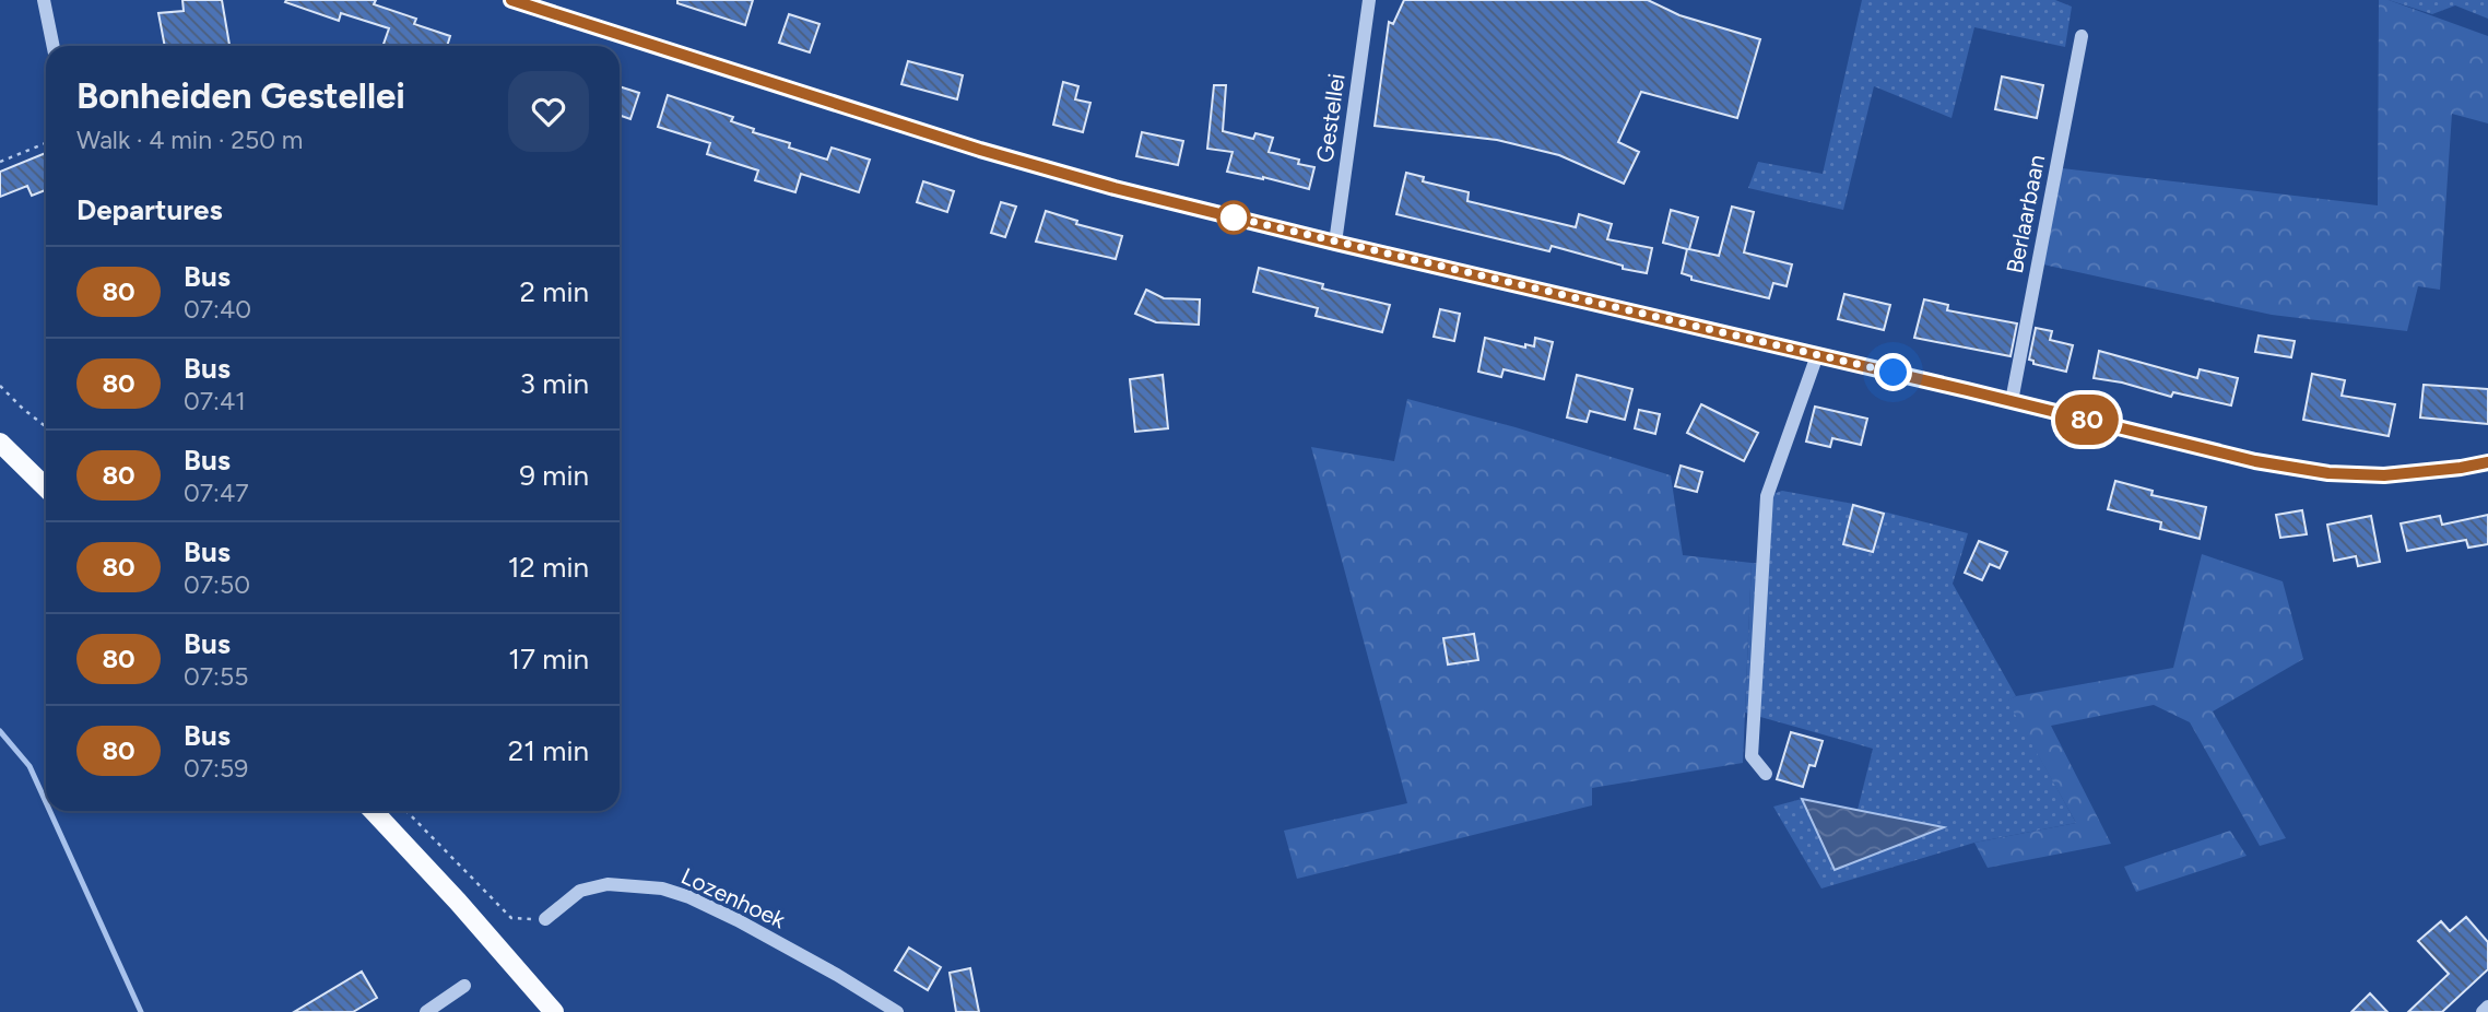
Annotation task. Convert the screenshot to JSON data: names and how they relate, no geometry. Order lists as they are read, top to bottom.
{
  "streets": {
    "street": ["Gestellei", "Berlaarbaan", "Lozenhoek"]
  },
  "lines": ["bus line 80"],
  "page": {
    "on_map": "80",
    "heading": [
      ["Bonheiden Gestellei", "Walk · 4 min · 250 m"],
      "Departures"
    ],
    "list": [
      {
        "mark": "80",
        "name": "Bus",
        "note": "07:40",
        "value": "2 min"
      },
      {
        "mark": "80",
        "name": "Bus",
        "note": "07:41",
        "value": "3 min"
      },
      {
        "mark": "80",
        "name": "Bus",
        "note": "07:47",
        "value": "9 min"
      },
      {
        "mark": "80",
        "name": "Bus",
        "note": "07:50",
        "value": "12 min"
      },
      {
        "mark": "80",
        "name": "Bus",
        "note": "07:55",
        "value": "17 min"
      },
      {
        "mark": "80",
        "name": "Bus",
        "note": "07:59",
        "value": "21 min"
      }
    ]
  }
}
